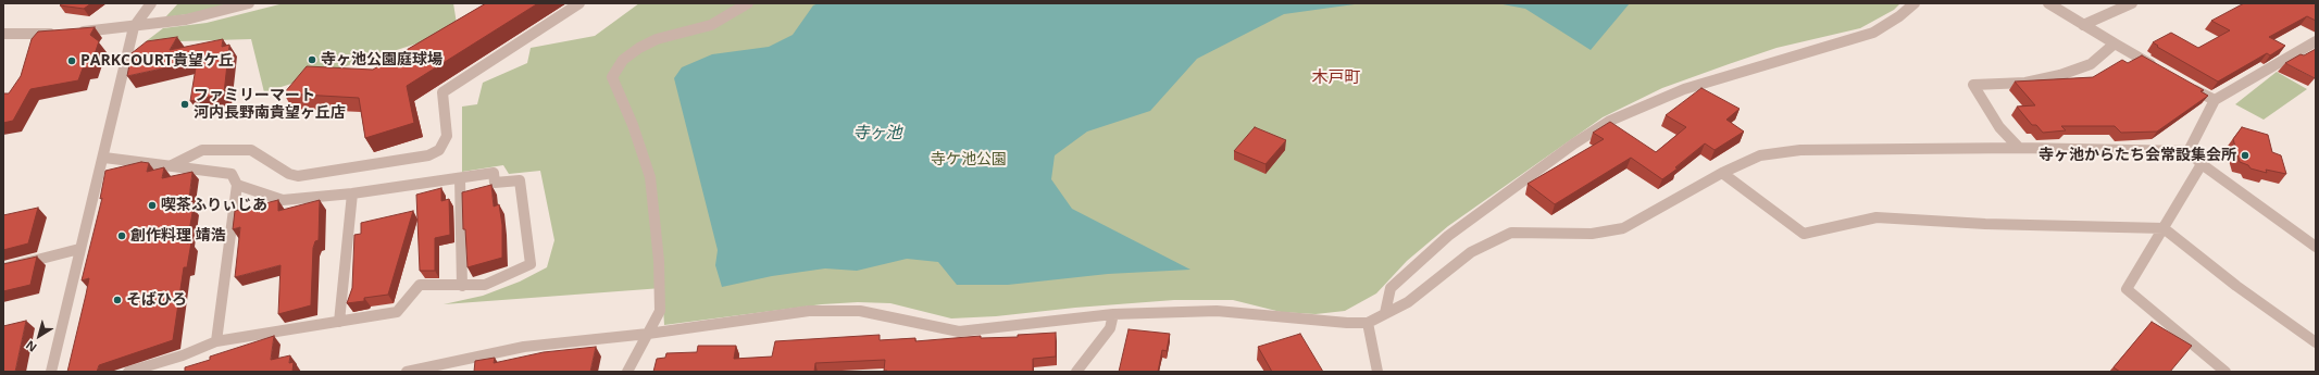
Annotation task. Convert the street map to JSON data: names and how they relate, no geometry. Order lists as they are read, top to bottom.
{
  "districts": ["木戸町"],
  "water": ["寺ヶ池"],
  "parks": ["寺ケ池公園"],
  "places": [
    "寺ヶ池公園庭球場",
    "PARKCOURT貴望ケ丘",
    "ファミリーマート 河内長野南貴望ヶ丘店",
    "寺ヶ池からたち会常設集会所",
    "喫茶ふりぃじあ",
    "創作料理 靖浩",
    "そばひろ"
  ],
  "north": "bottom left"
}
